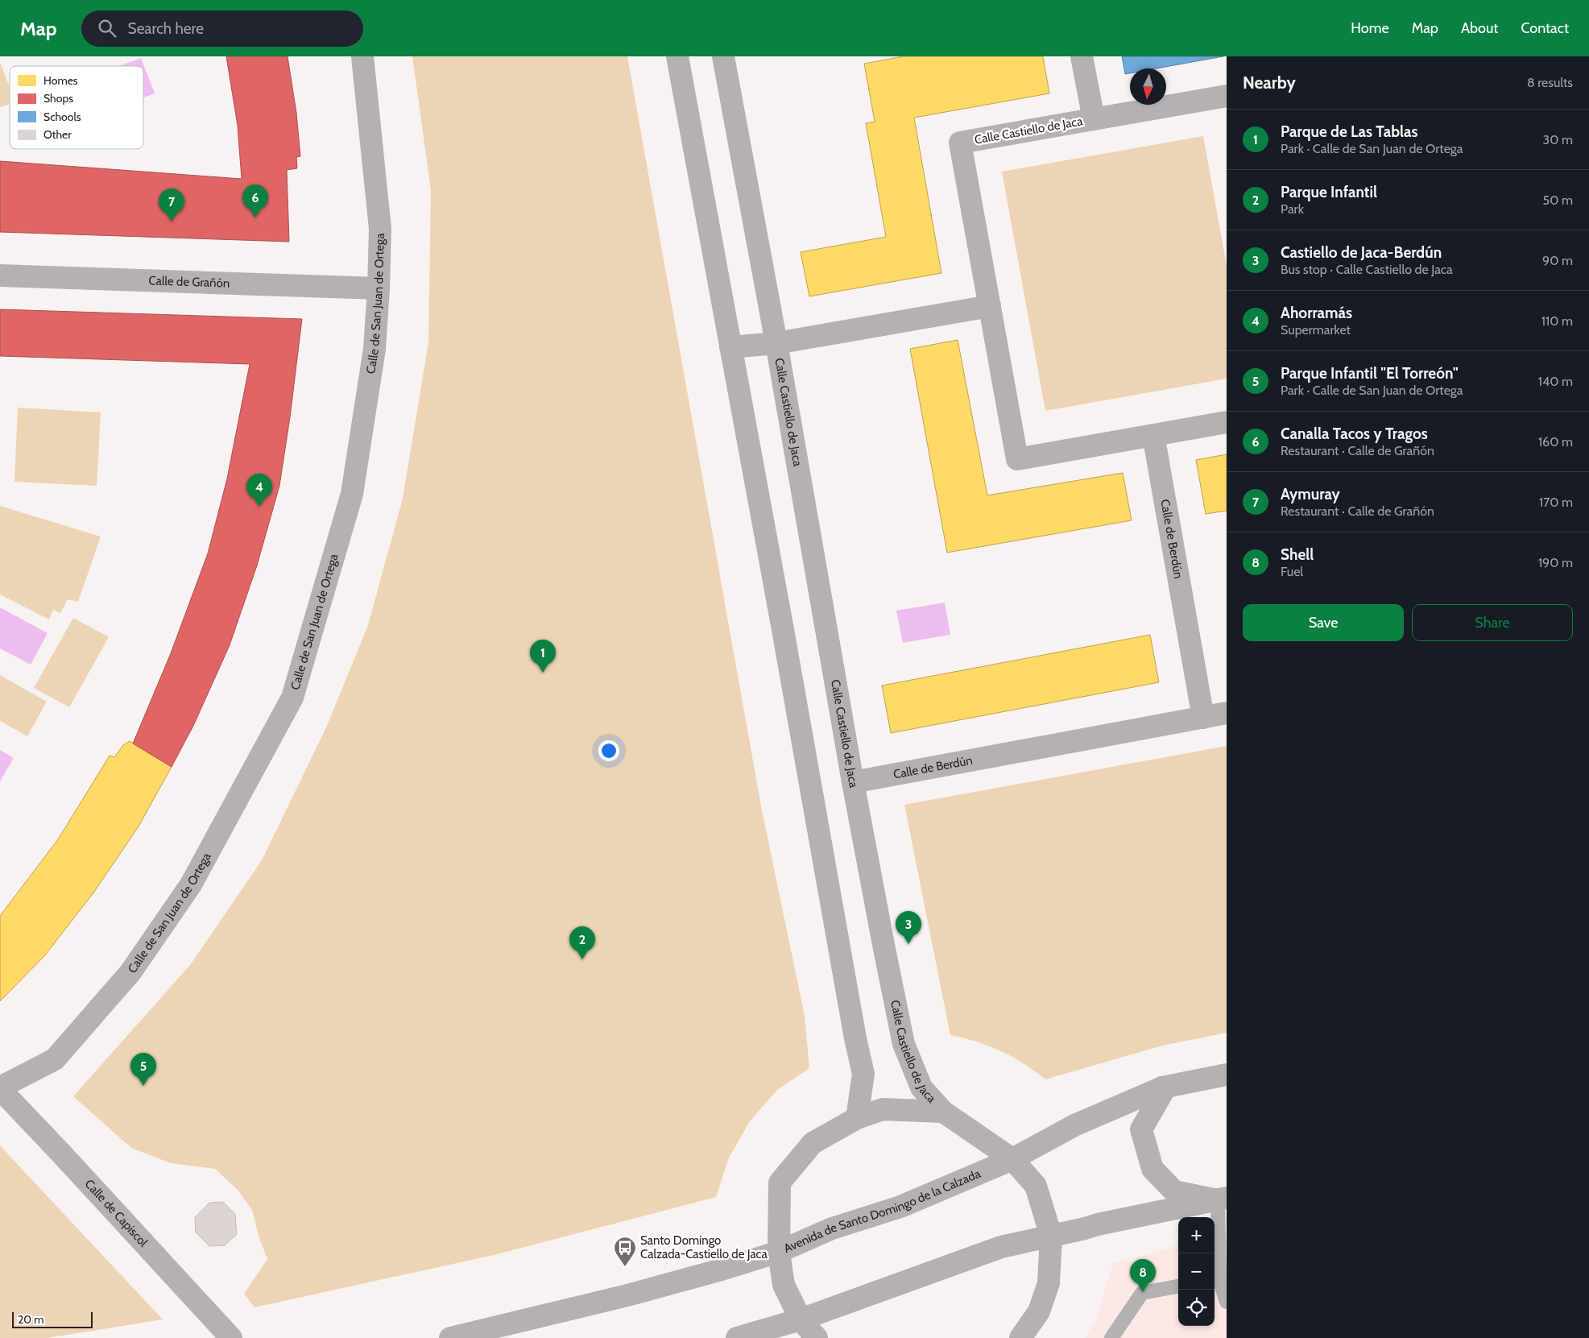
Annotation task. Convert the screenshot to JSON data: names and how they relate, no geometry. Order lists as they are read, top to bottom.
{
  "streets": {
    "street": [
      "Calle Castiello de Jaca",
      "Calle de Grañón",
      "Calle de San Juan de Ortega",
      "Calle de Berdún",
      "Avenida de Santo Domingo de la Calzada",
      "Calle de Capiscol"
    ]
  },
  "crossings": [
    ["Calle Castiello de Jaca", "Calle de Berdún"],
    ["Calle Castiello de Jaca", "Avenida de Santo Domingo de la Calzada"],
    ["Calle de Grañón", "Calle de San Juan de Ortega"],
    ["Calle de San Juan de Ortega", "Calle de Capiscol"]
  ],
  "places": {
    "bus stop": ["Santo Domingo Calzada-Castiello de Jaca"]
  },
  "legend": [
    "Homes",
    "Shops",
    "Schools",
    "Other"
  ],
  "scale_bar": "20 m",
  "north": "bottom",
  "page": {
    "header": "Map",
    "search": "Search here",
    "nav": [
      "Home",
      "Map",
      "About",
      "Contact"
    ],
    "heading": ["Nearby", "8 results"],
    "list": [
      {
        "mark": "1",
        "name": "Parque de Las Tablas",
        "note": "Park · Calle de San Juan de Ortega",
        "value": "30 m"
      },
      {
        "mark": "2",
        "name": "Parque Infantil",
        "note": "Park",
        "value": "50 m"
      },
      {
        "mark": "3",
        "name": "Castiello de Jaca-Berdún",
        "note": "Bus stop · Calle Castiello de Jaca",
        "value": "90 m"
      },
      {
        "mark": "4",
        "name": "Ahorramás",
        "note": "Supermarket",
        "value": "110 m"
      },
      {
        "mark": "5",
        "name": "Parque Infantil \"El Torreón\"",
        "note": "Park · Calle de San Juan de Ortega",
        "value": "140 m"
      },
      {
        "mark": "6",
        "name": "Canalla Tacos y Tragos",
        "note": "Restaurant · Calle de Grañón",
        "value": "160 m"
      },
      {
        "mark": "7",
        "name": "Aymuray",
        "note": "Restaurant · Calle de Grañón",
        "value": "170 m"
      },
      {
        "mark": "8",
        "name": "Shell",
        "note": "Fuel",
        "value": "190 m"
      }
    ],
    "pins": [
      "6",
      "7",
      "4",
      "1",
      "3",
      "2",
      "5",
      "8"
    ],
    "buttons": ["Save", "Share"],
    "map_buttons": ["+", "−"],
    "scale": "20 m"
  }
}
